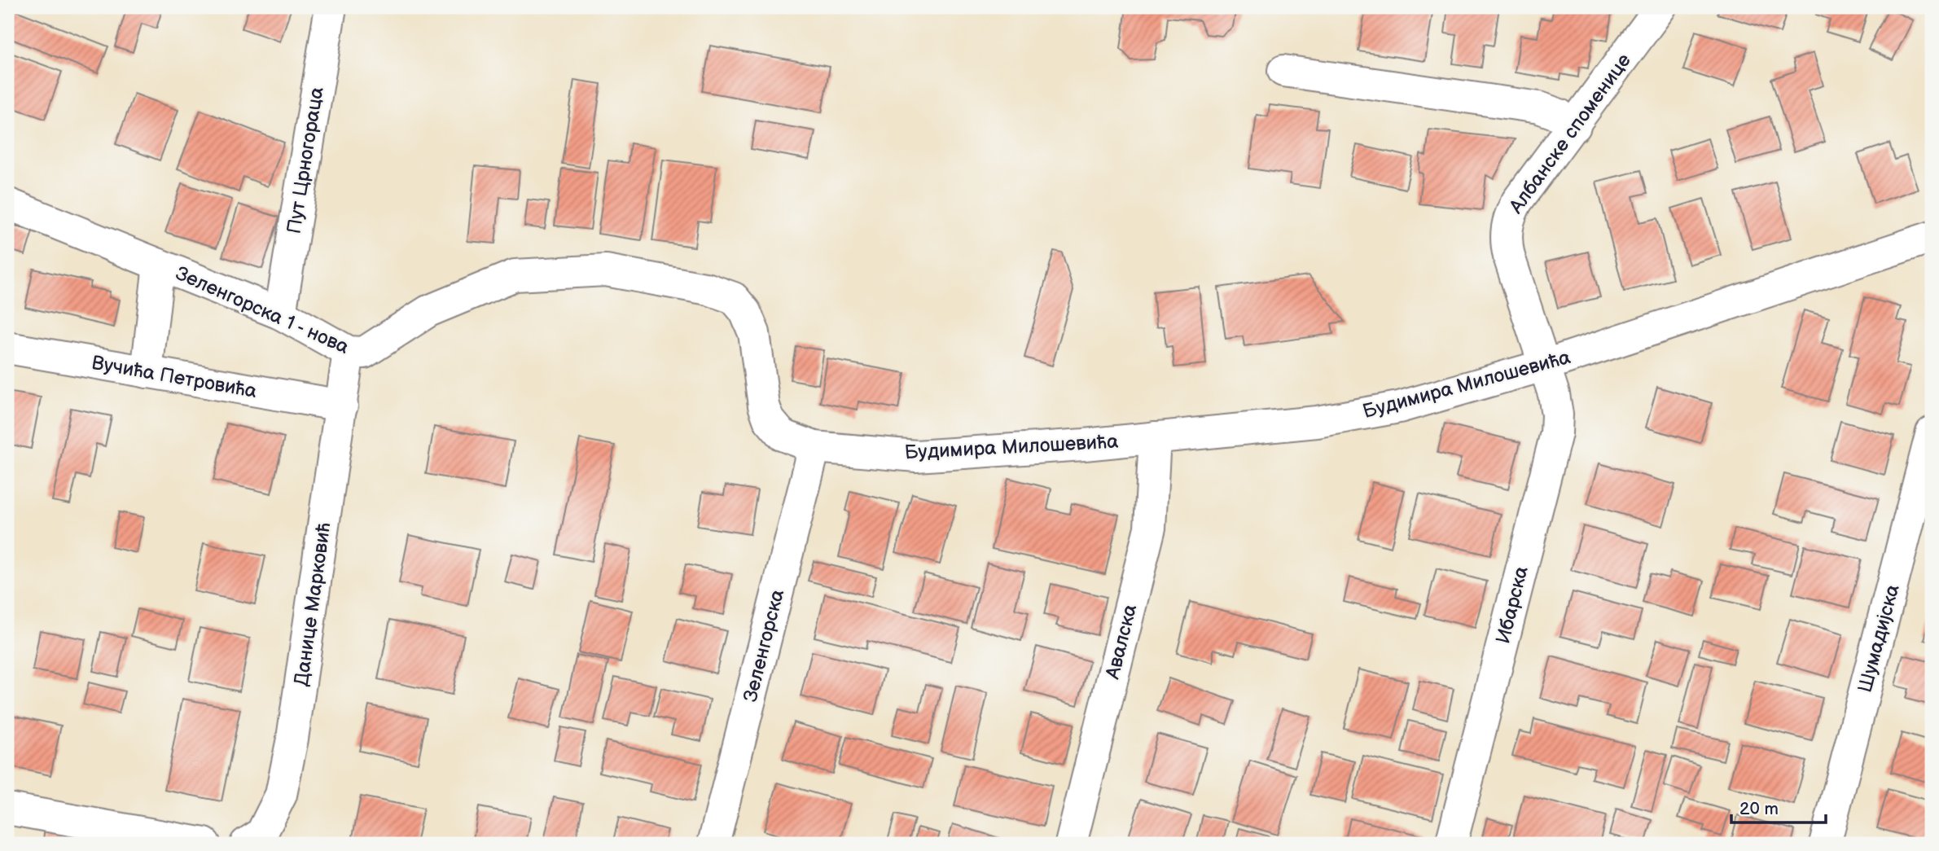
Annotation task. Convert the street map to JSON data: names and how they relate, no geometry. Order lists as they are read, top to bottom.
{
  "streets": {
    "street": [
      "Албанске споменице",
      "Пут Црногораца",
      "Зеленгорска 1 - нова",
      "Вучића Петровића",
      "Будимира Милошевића",
      "Данице Марковић",
      "Ибарска",
      "Шумадијска",
      "Авалска",
      "Зеленгорска"
    ]
  },
  "crossings": [
    ["Албанске споменице", "Будимира Милошевића"],
    ["Албанске споменице", "Ибарска"],
    ["Пут Црногораца", "Зеленгорска 1 - нова"],
    ["Зеленгорска 1 - нова", "Будимира Милошевића"],
    ["Зеленгорска 1 - нова", "Данице Марковић"],
    ["Зеленгорска 1 - нова", "Зеленгорска"],
    ["Вучића Петровића", "Данице Марковић"],
    ["Будимира Милошевића", "Ибарска"],
    ["Будимира Милошевића", "Авалска"],
    ["Будимира Милошевића", "Зеленгорска"]
  ],
  "scale_bar": "20 m"
}
